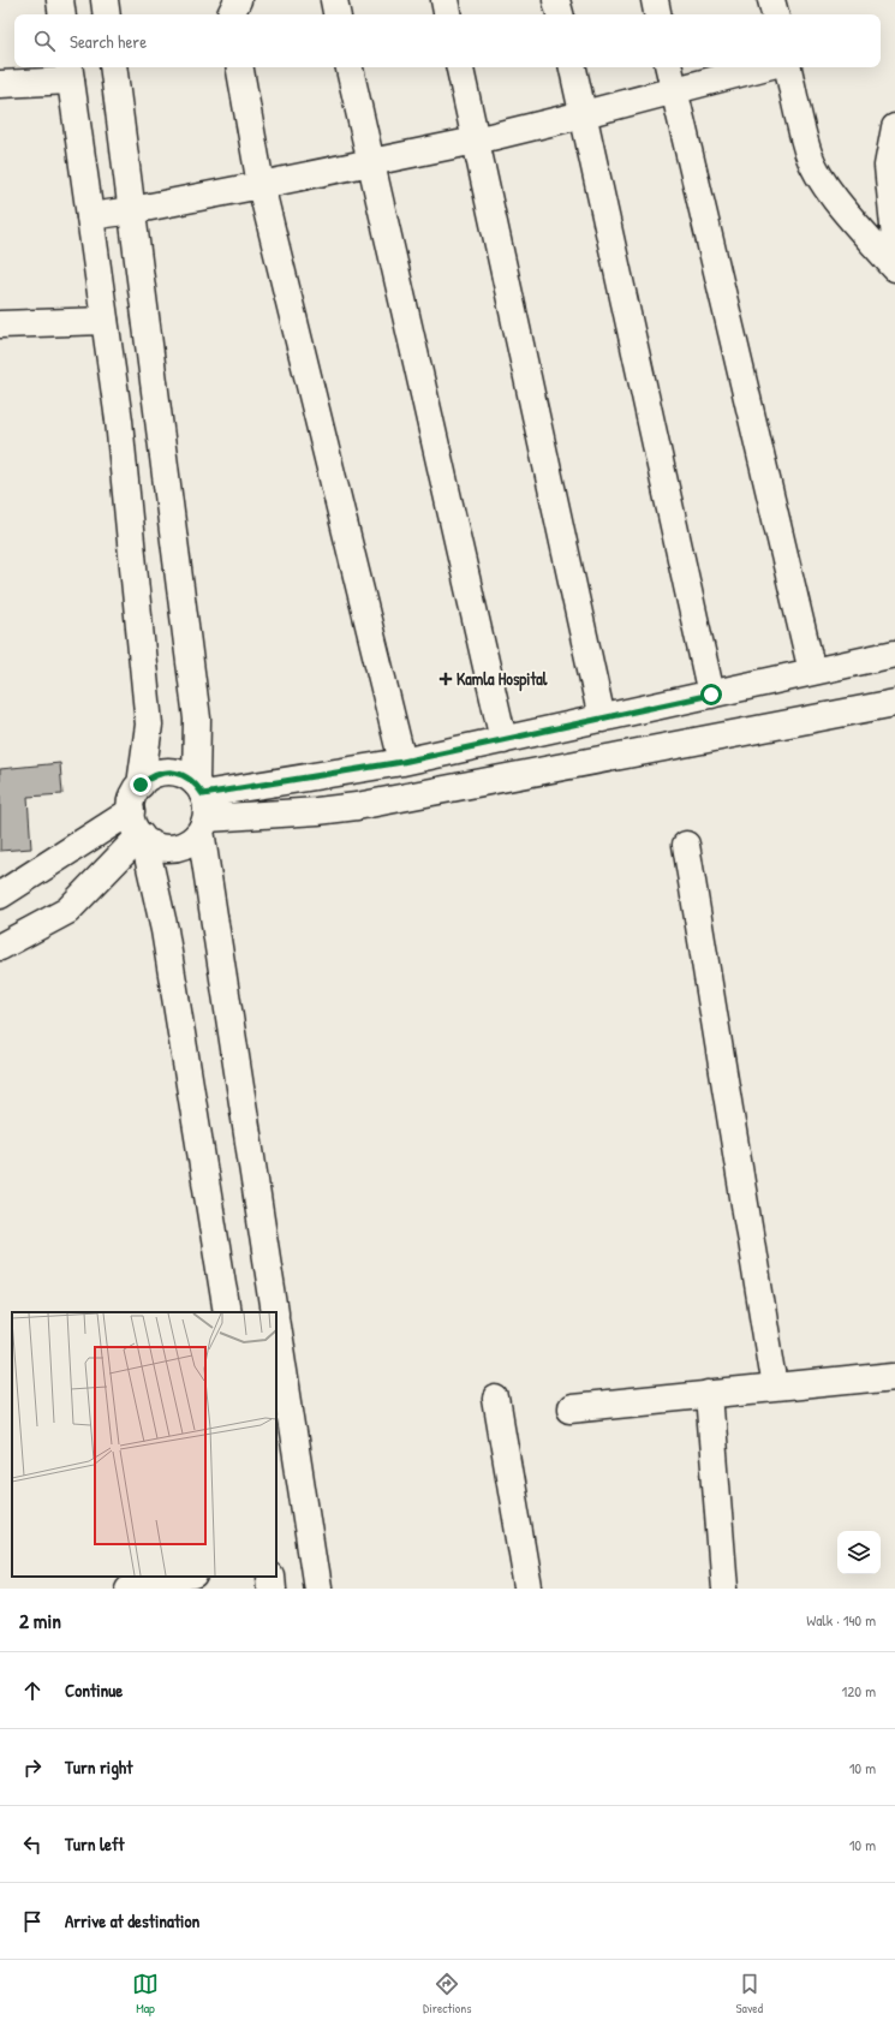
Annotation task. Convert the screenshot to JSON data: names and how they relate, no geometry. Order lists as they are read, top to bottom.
{
  "places": {
    "health": ["Kamla Hospital"]
  },
  "page": {
    "search": "Search here",
    "heading": ["2 min", "Walk · 140 m"],
    "list": [
      ["Continue", "120 m"],
      ["Turn right", "10 m"],
      ["Turn left", "10 m"],
      "Arrive at destination"
    ],
    "nav": ["Map", "Directions", "Saved"]
  }
}
